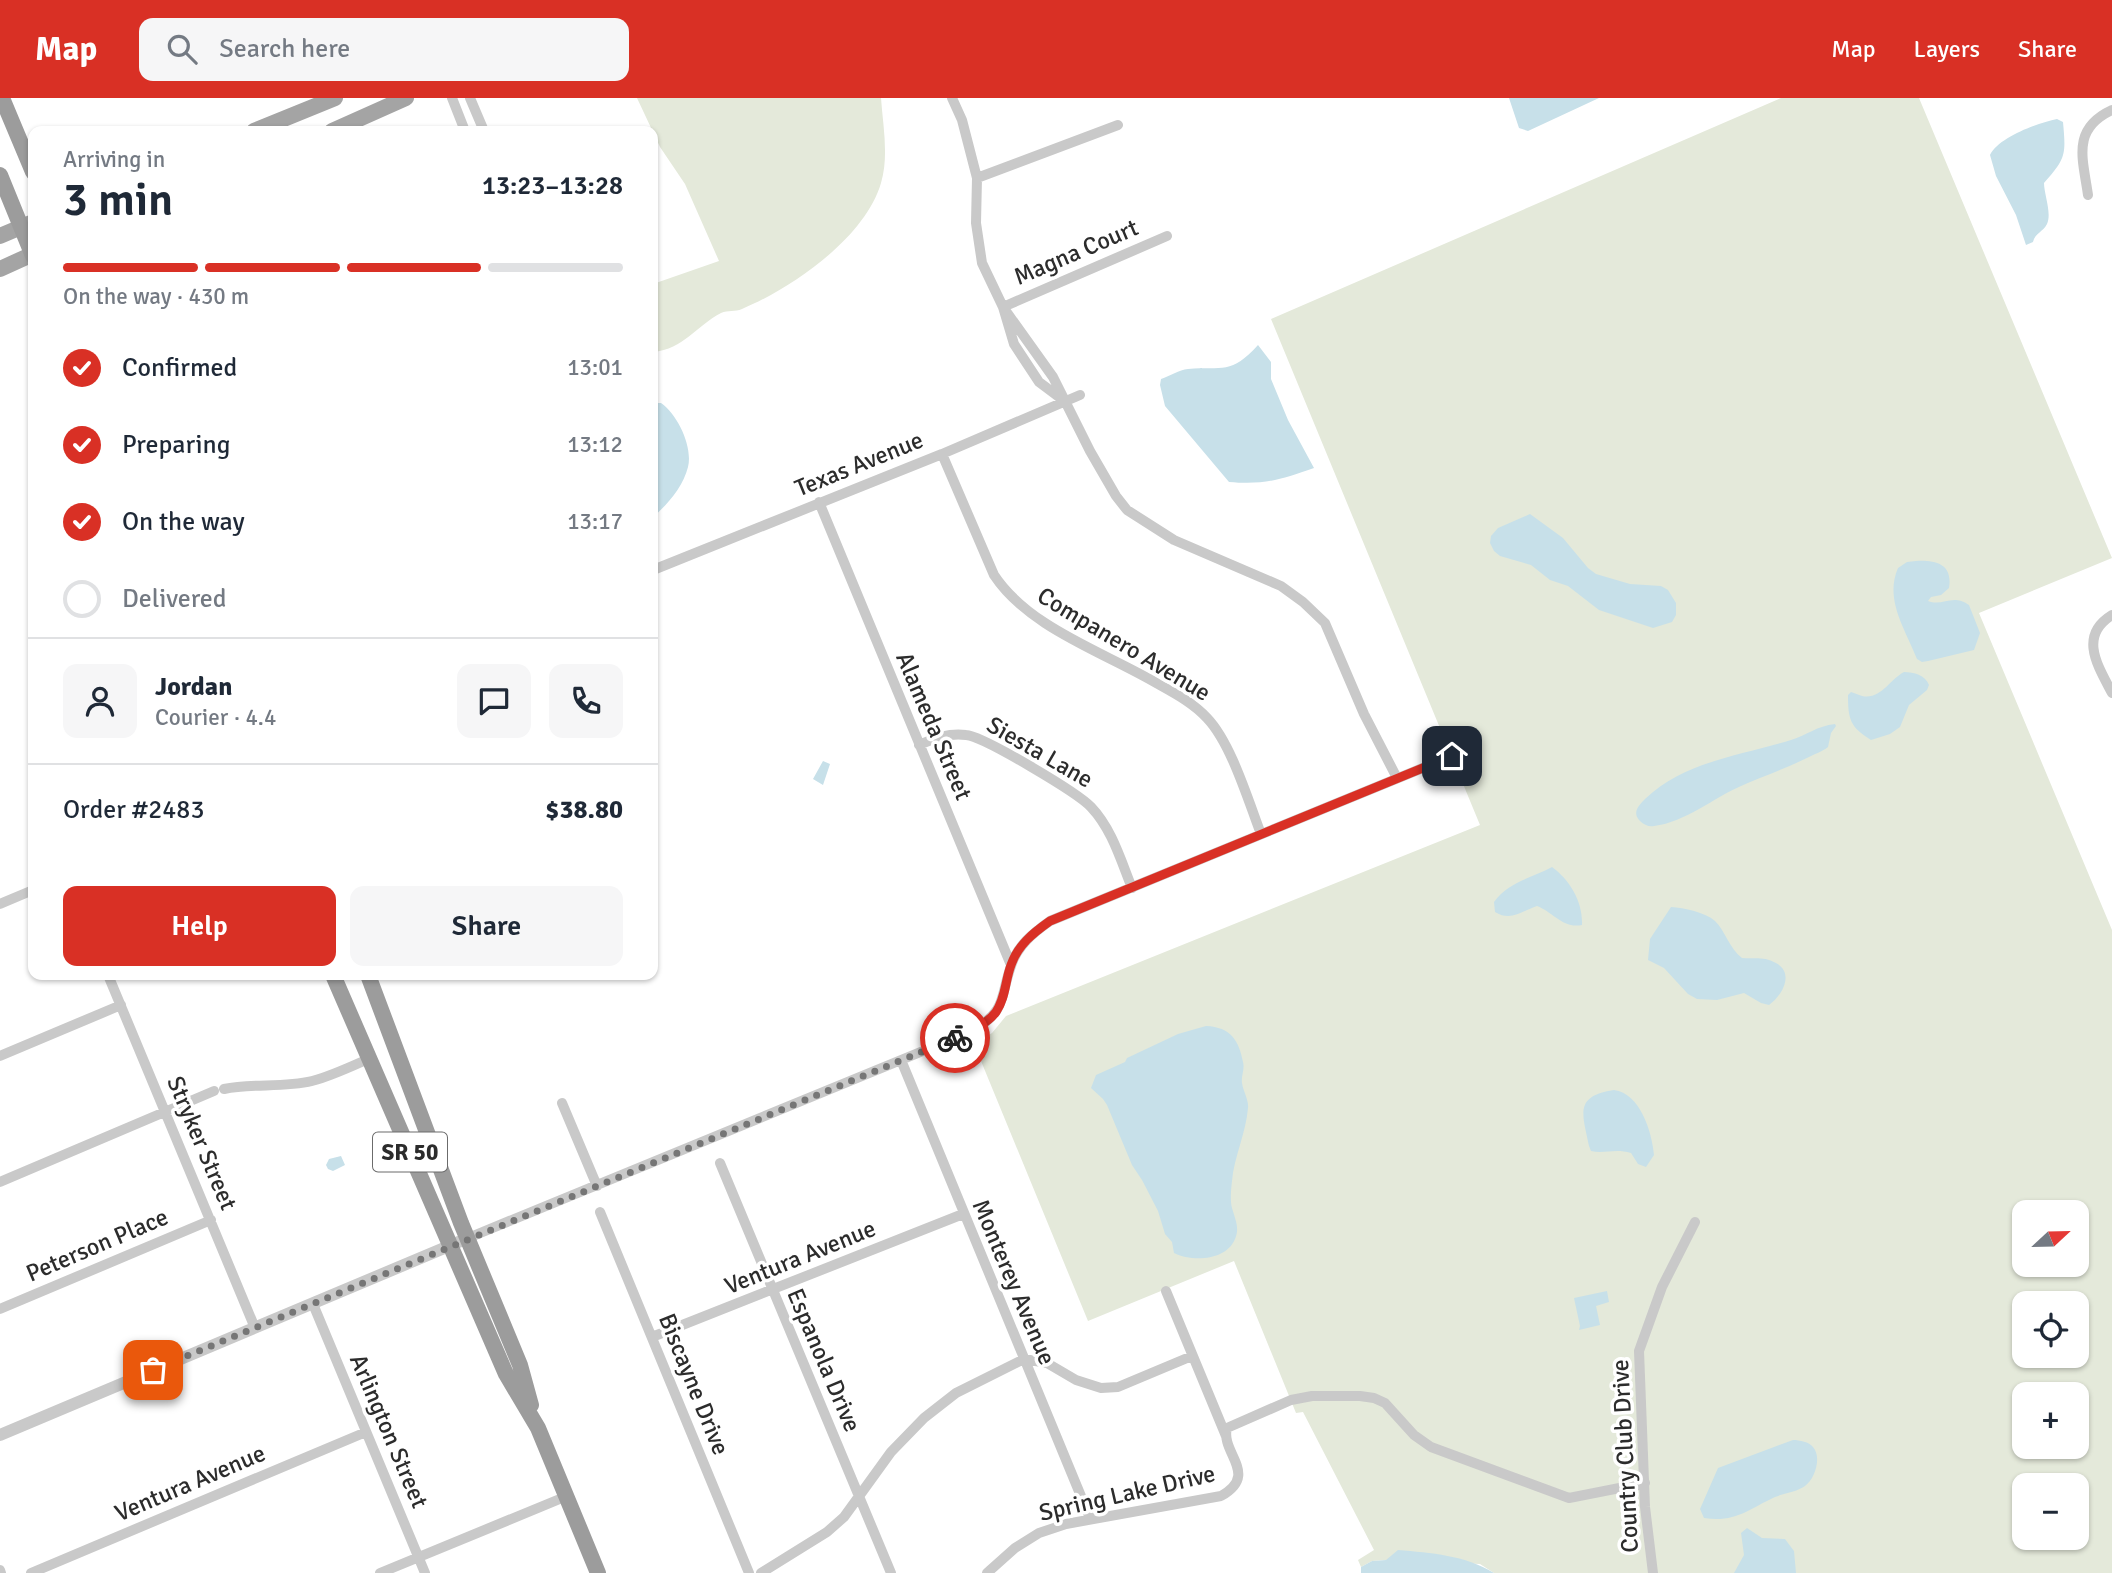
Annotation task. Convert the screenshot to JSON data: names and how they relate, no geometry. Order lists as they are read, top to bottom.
{
  "streets": {
    "highway": ["SR 50"],
    "street": [
      "Magna Court",
      "Texas Avenue",
      "Companero Avenue",
      "Alameda Street",
      "Siesta Lane",
      "Stryker Street",
      "Peterson Place",
      "Ventura Avenue",
      "Monterey Avenue",
      "Espanola Drive",
      "Biscayne Drive",
      "Arlington Street",
      "Country Club Drive",
      "Spring Lake Drive"
    ]
  },
  "crossings": [
    ["Texas Avenue", "Companero Avenue"],
    ["Texas Avenue", "Alameda Street"],
    ["Alameda Street", "Siesta Lane"],
    ["Stryker Street", "Peterson Place"],
    ["Ventura Avenue", "Monterey Avenue"],
    ["Ventura Avenue", "Espanola Drive"],
    ["Ventura Avenue", "Biscayne Drive"],
    ["Ventura Avenue", "Arlington Street"],
    ["Monterey Avenue", "Spring Lake Drive"],
    ["Country Club Drive", "Spring Lake Drive"]
  ],
  "north": "right",
  "page": {
    "header": "Map",
    "search": "Search here",
    "nav": ["Map", "Layers", "Share"],
    "heading": ["3 min", "Arriving in", "13:23–13:28"],
    "panel": [
      "Jordan",
      "Courier · 4.4",
      "Order #2483",
      "$38.80"
    ],
    "bar": "On the way · 430 m",
    "list": [
      ["Confirmed", "13:01"],
      ["Preparing", "13:12"],
      ["On the way", "13:17"],
      "Delivered"
    ],
    "buttons": ["Help", "Share"],
    "map_buttons": ["+", "−"]
  }
}
